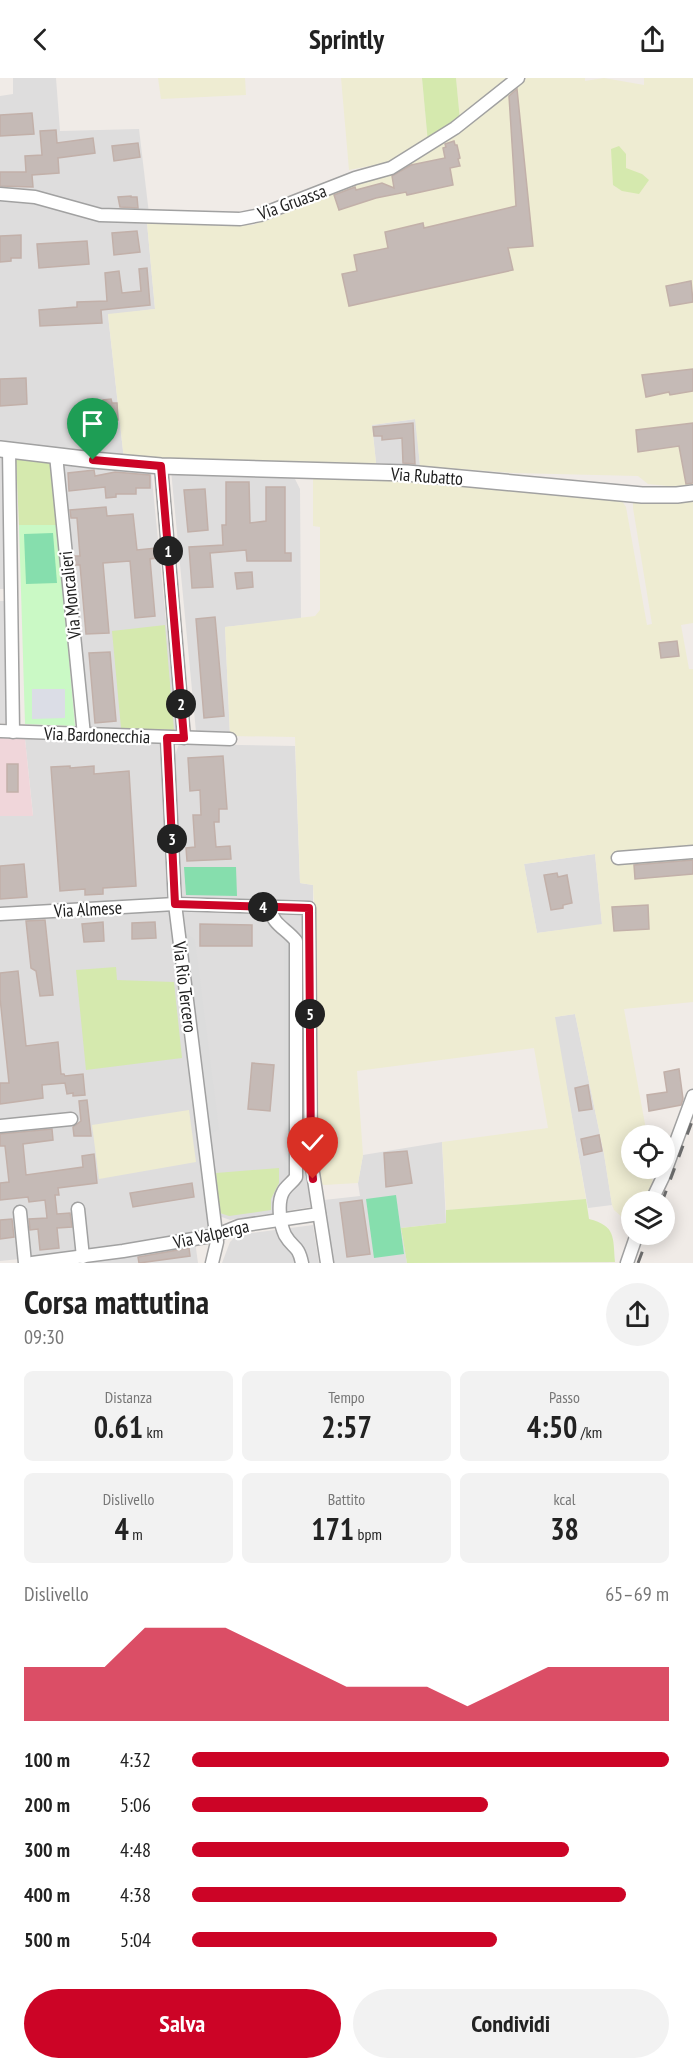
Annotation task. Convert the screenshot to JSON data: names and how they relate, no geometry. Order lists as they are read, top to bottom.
{
  "streets": {
    "street": [
      "Via Gruassa",
      "Via Rubatto",
      "Via Moncalieri",
      "Via Bardonecchia",
      "Via Almese",
      "Via Rio Tercero",
      "Via Valperga"
    ]
  },
  "crossings": [
    ["Via Rubatto", "Via Moncalieri"],
    ["Via Moncalieri", "Via Bardonecchia"],
    ["Via Bardonecchia", "Via Rio Tercero"],
    ["Via Almese", "Via Rio Tercero"],
    ["Via Almese", "Via Valperga"],
    ["Via Rio Tercero", "Via Valperga"]
  ],
  "page": {
    "header": "Sprintly",
    "pins": [
      "1",
      "2",
      "3",
      "4",
      "5"
    ],
    "heading": ["Corsa mattutina", "09:30"],
    "stats": [
      ["Distanza", "0.61 km"],
      ["Tempo", "2:57"],
      ["Passo", "4:50 /km"],
      ["Dislivello", "4 m"],
      ["Battito", "171 bpm"],
      ["kcal", "38"]
    ],
    "chart": ["Dislivello", "65–69 m"],
    "list": [
      {
        "name": "100 m",
        "note": "4:32"
      },
      {
        "name": "200 m",
        "note": "5:06"
      },
      {
        "name": "300 m",
        "note": "4:48"
      },
      {
        "name": "400 m",
        "note": "4:38"
      },
      {
        "name": "500 m",
        "note": "5:04"
      }
    ],
    "buttons": ["Salva", "Condividi"]
  }
}
